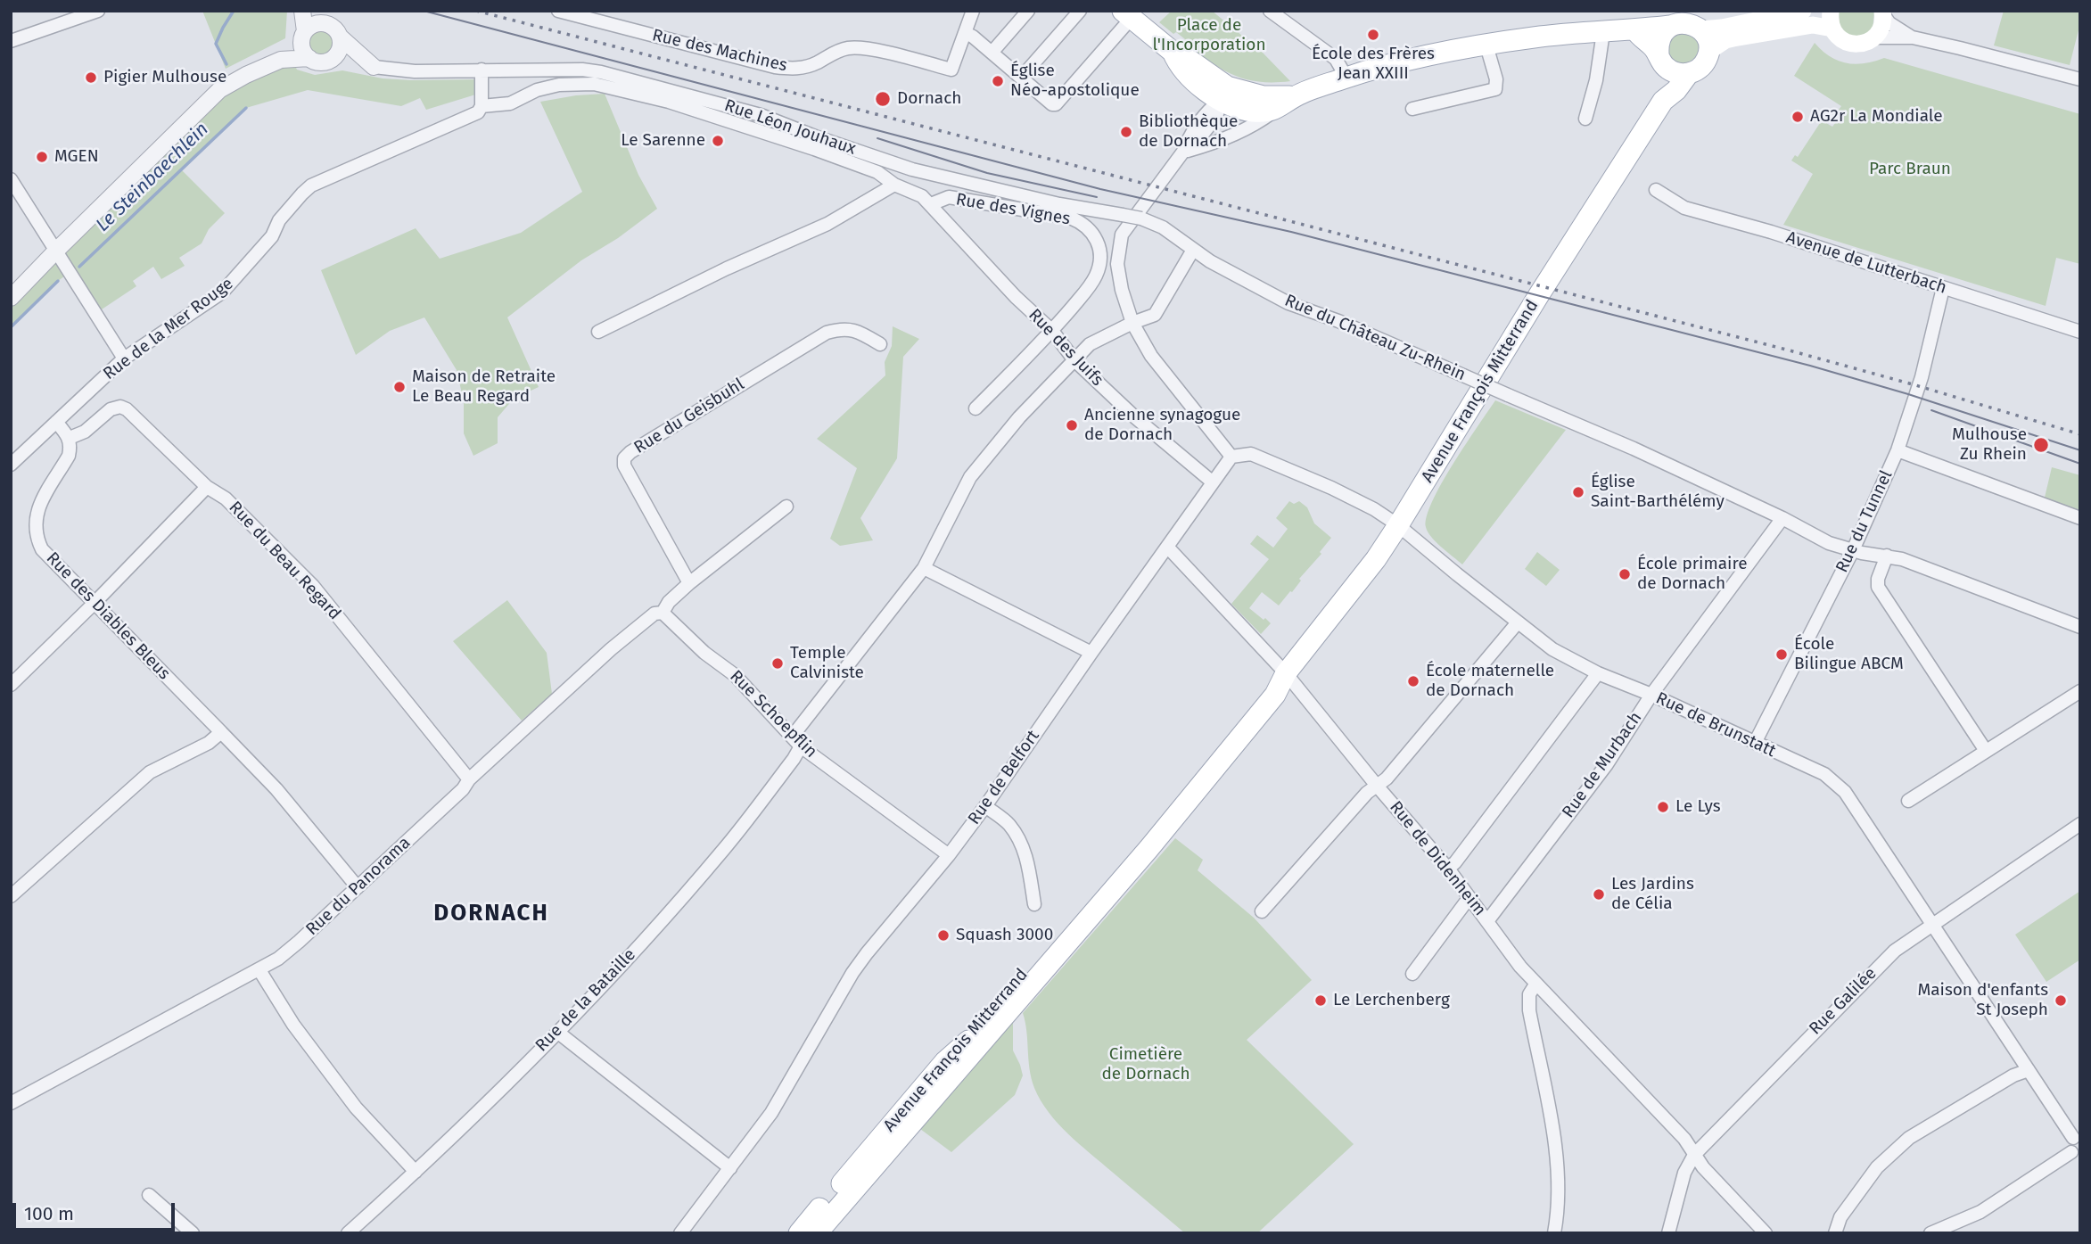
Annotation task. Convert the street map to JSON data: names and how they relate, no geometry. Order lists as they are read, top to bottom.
{
  "streets": {
    "main road": ["Avenue François Mitterrand"],
    "street": [
      "Rue des Machines",
      "Rue Léon Jouhaux",
      "Rue des Vignes",
      "Avenue de Lutterbach",
      "Rue de la Mer Rouge",
      "Rue du Château Zu-Rhein",
      "Rue des Juifs",
      "Rue du Geisbuhl",
      "Rue du Tunnel",
      "Rue du Beau Regard",
      "Rue des Diables Bleus",
      "Rue Schoepflin",
      "Rue de Brunstatt",
      "Rue de Murbach",
      "Rue de Belfort",
      "Rue de Didenheim",
      "Rue du Panorama",
      "Rue de la Bataille",
      "Rue Galilée"
    ]
  },
  "crossings": [
    ["Rue Léon Jouhaux", "Rue du Château Zu-Rhein"],
    ["Rue des Vignes", "Rue des Juifs"],
    ["Avenue de Lutterbach", "Rue du Tunnel"],
    ["Rue de la Mer Rouge", "Rue des Juifs"],
    ["Rue du Château Zu-Rhein", "Rue du Tunnel"],
    ["Rue du Château Zu-Rhein", "Rue de Murbach"],
    ["Rue des Juifs", "Rue de Belfort"],
    ["Rue des Juifs", "Rue de la Bataille"],
    ["Avenue François Mitterrand", "Rue de Brunstatt"],
    ["Avenue François Mitterrand", "Rue de Didenheim"],
    ["Rue du Geisbuhl", "Rue du Panorama"],
    ["Rue du Tunnel", "Rue de Brunstatt"],
    ["Rue du Beau Regard", "Rue des Diables Bleus"],
    ["Rue du Beau Regard", "Rue du Panorama"],
    ["Rue des Diables Bleus", "Rue du Panorama"],
    ["Rue Schoepflin", "Rue de Belfort"],
    ["Rue Schoepflin", "Rue du Panorama"],
    ["Rue Schoepflin", "Rue de la Bataille"],
    ["Rue de Brunstatt", "Rue de Murbach"],
    ["Rue de Brunstatt", "Rue de Belfort"],
    ["Rue de Brunstatt", "Rue Galilée"],
    ["Rue de Murbach", "Rue de Didenheim"],
    ["Rue de Belfort", "Rue de Didenheim"],
    ["Rue de Didenheim", "Rue Galilée"]
  ],
  "districts": ["DORNACH"],
  "water": ["Le Steinbaechlein"],
  "parks": ["Place de l'Incorporation", "Parc Braun", "Cimetière de Dornach"],
  "places": [
    "École des Frères Jean XXIII",
    "Pigier Mulhouse",
    "Église Néo-apostolique",
    "Dornach",
    "AG2r La Mondiale",
    "Bibliothèque de Dornach",
    "Le Sarenne",
    "MGEN",
    "Maison de Retraite Le Beau Regard",
    "Ancienne synagogue de Dornach",
    "Mulhouse Zu Rhein",
    "Église Saint-Barthélémy",
    "École primaire de Dornach",
    "École Bilingue ABCM",
    "Temple Calviniste",
    "École maternelle de Dornach",
    "Le Lys",
    "Les Jardins de Célia",
    "Squash 3000",
    "Le Lerchenberg",
    "Maison d'enfants St Joseph"
  ],
  "scale_bar": "100 m"
}
